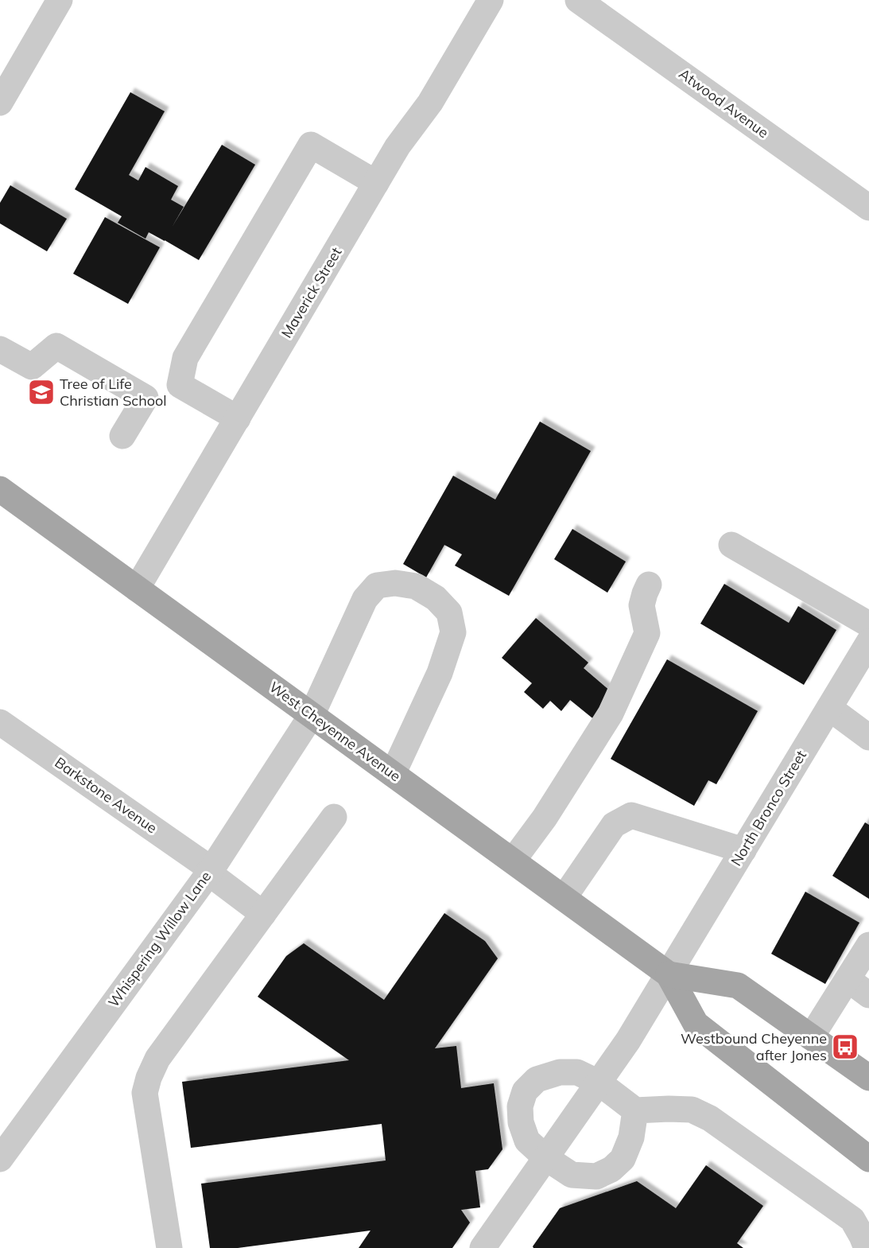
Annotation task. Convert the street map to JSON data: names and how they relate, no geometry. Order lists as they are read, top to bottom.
{
  "streets": {
    "main road": ["West Cheyenne Avenue"],
    "street": [
      "Atwood Avenue",
      "Maverick Street",
      "Barkstone Avenue",
      "North Bronco Street",
      "Whispering Willow Lane"
    ]
  },
  "crossings": [
    ["Maverick Street", "West Cheyenne Avenue"],
    ["West Cheyenne Avenue", "North Bronco Street"],
    ["West Cheyenne Avenue", "Whispering Willow Lane"],
    ["Barkstone Avenue", "Whispering Willow Lane"]
  ],
  "places": {
    "school or university": ["Tree of Life Christian School"],
    "bus stop": ["Westbound Cheyenne after Jones"]
  }
}
